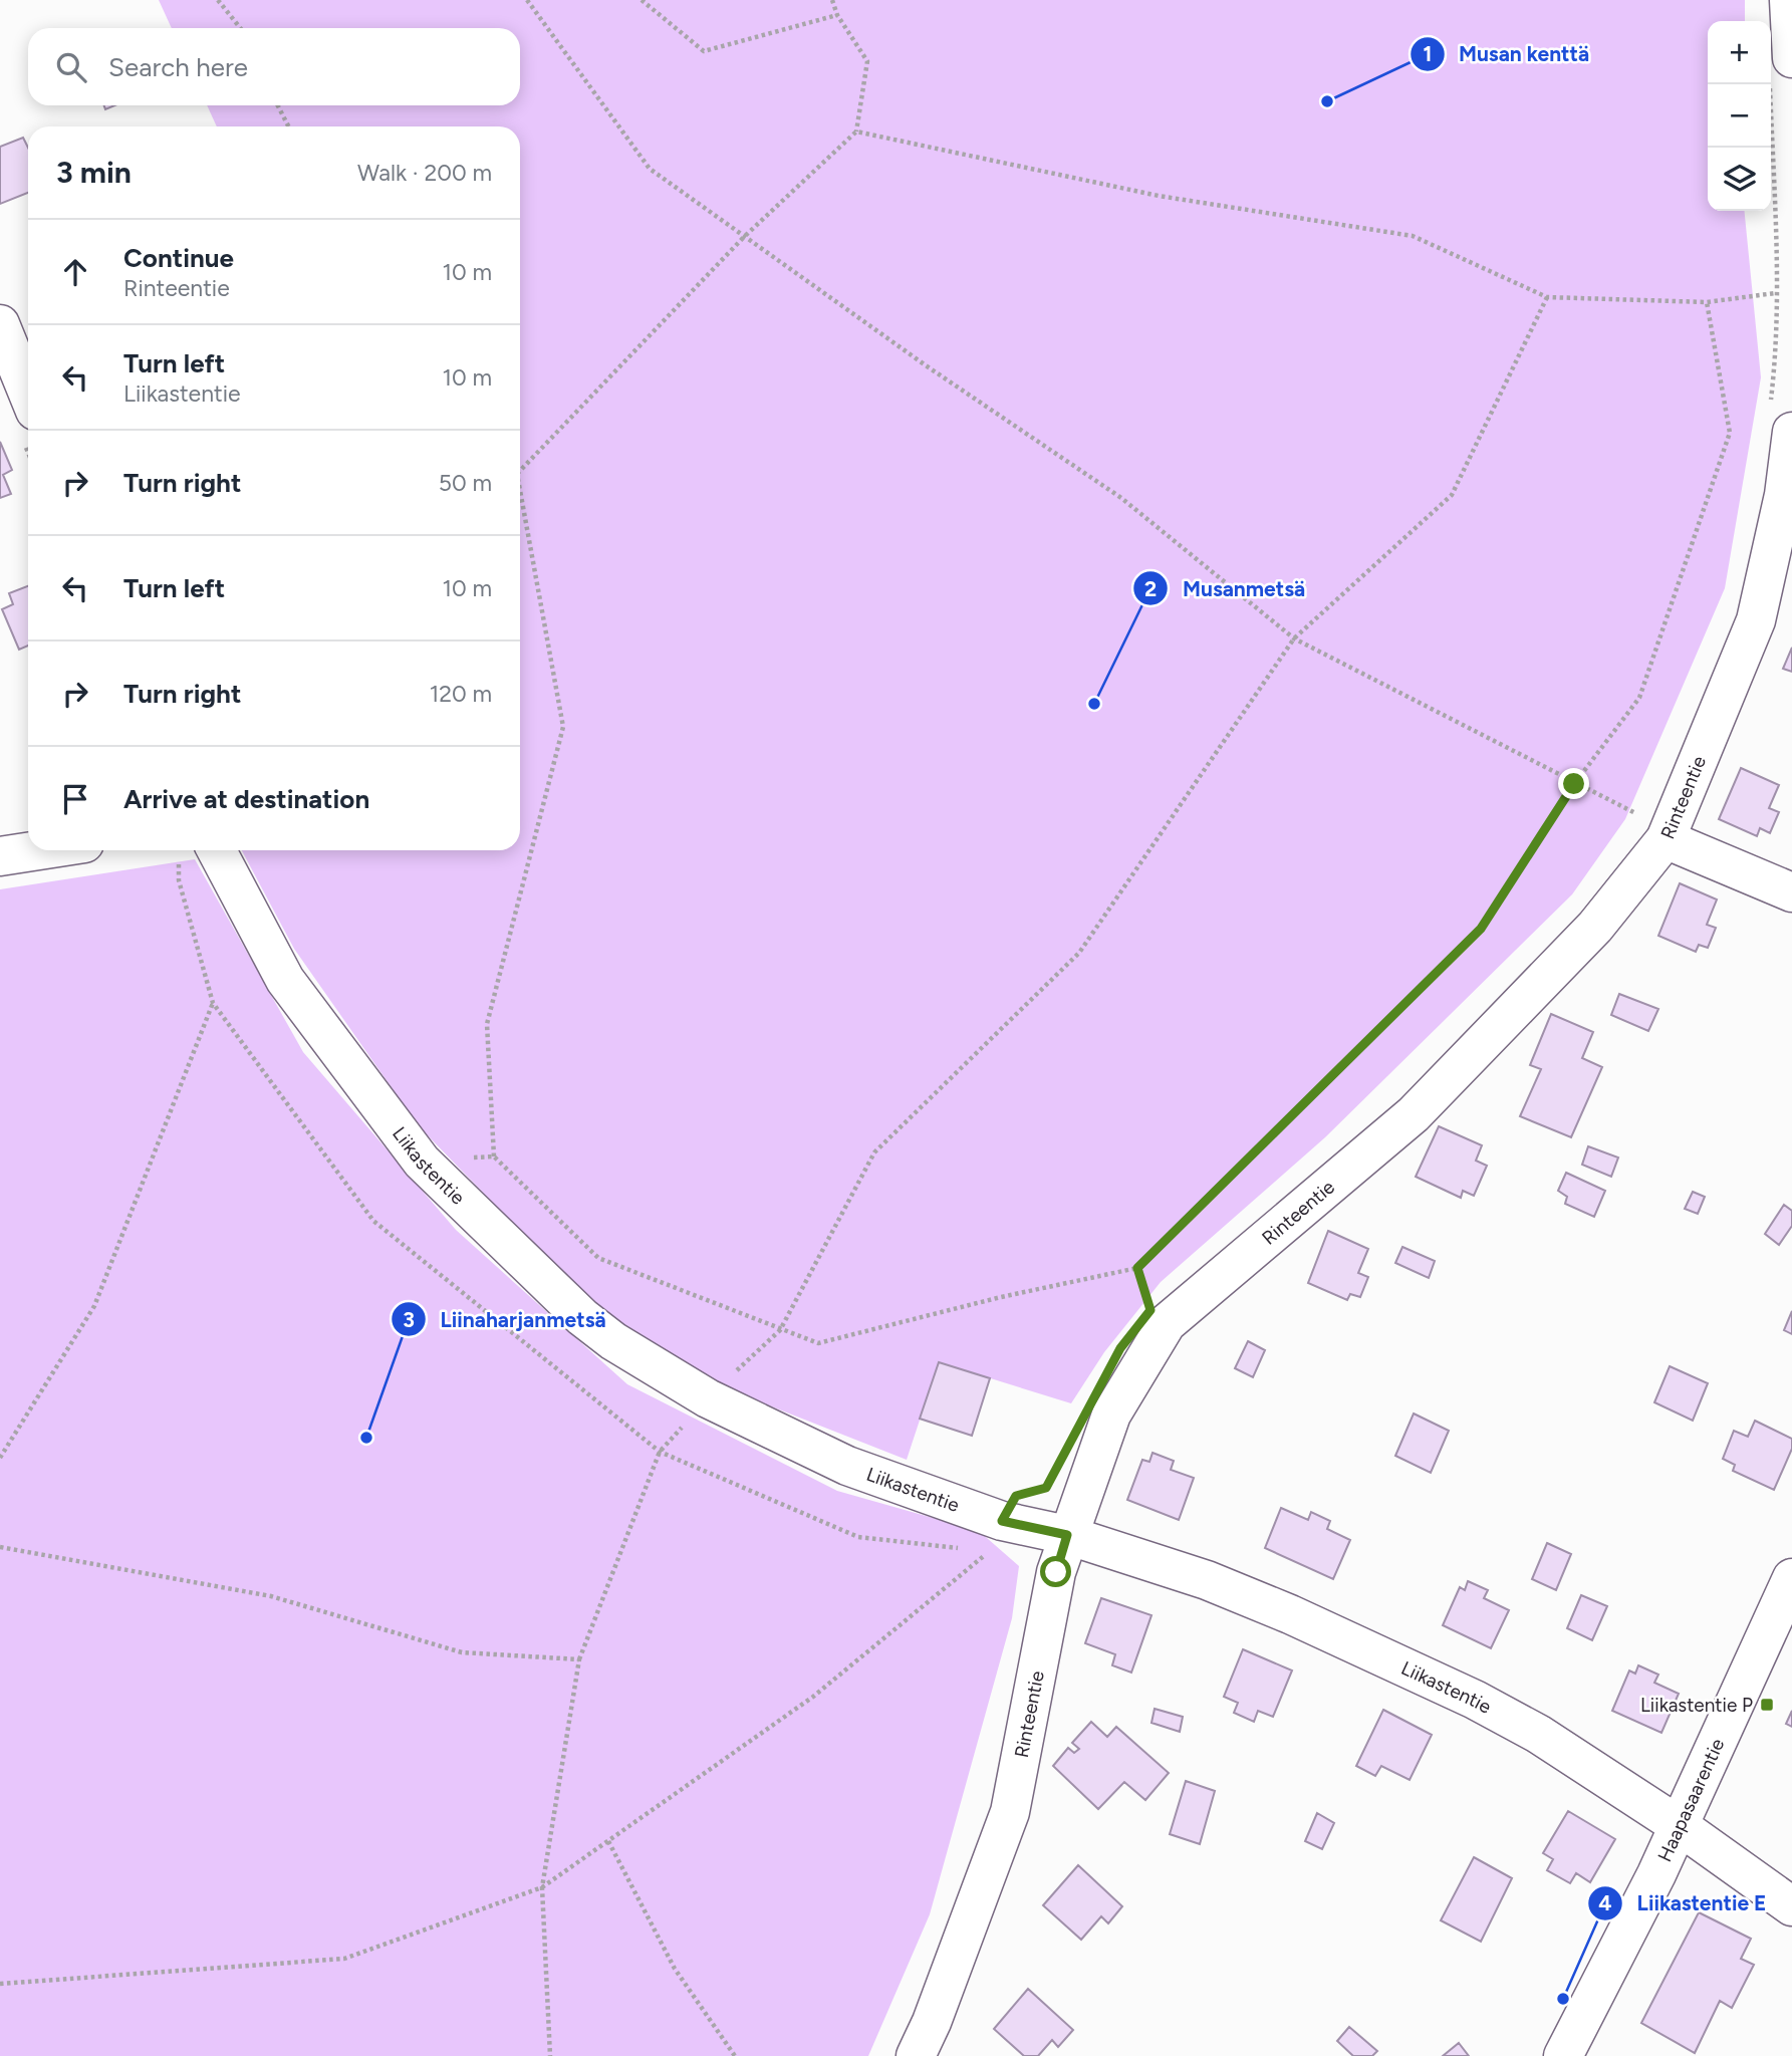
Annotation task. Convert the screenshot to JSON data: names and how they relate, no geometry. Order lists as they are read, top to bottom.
{
  "streets": {
    "street": ["Rinteentie", "Liikastentie", "Haapasaarentie"]
  },
  "crossings": [
    ["Rinteentie", "Liikastentie"],
    ["Liikastentie", "Haapasaarentie"]
  ],
  "places": {
    "other": [
      "Musan kenttä",
      "Musanmetsä",
      "Liinaharjanmetsä",
      "Liikastentie E"
    ],
    "transit": ["Liikastentie P"]
  },
  "page": {
    "map_buttons": ["+", "−"],
    "search": "Search here",
    "heading": ["3 min", "Walk · 200 m"],
    "list": [
      ["Continue", "Rinteentie", "10 m"],
      ["Turn left", "Liikastentie", "10 m"],
      ["Turn right", "50 m"],
      ["Turn left", "10 m"],
      ["Turn right", "120 m"],
      "Arrive at destination"
    ]
  }
}
